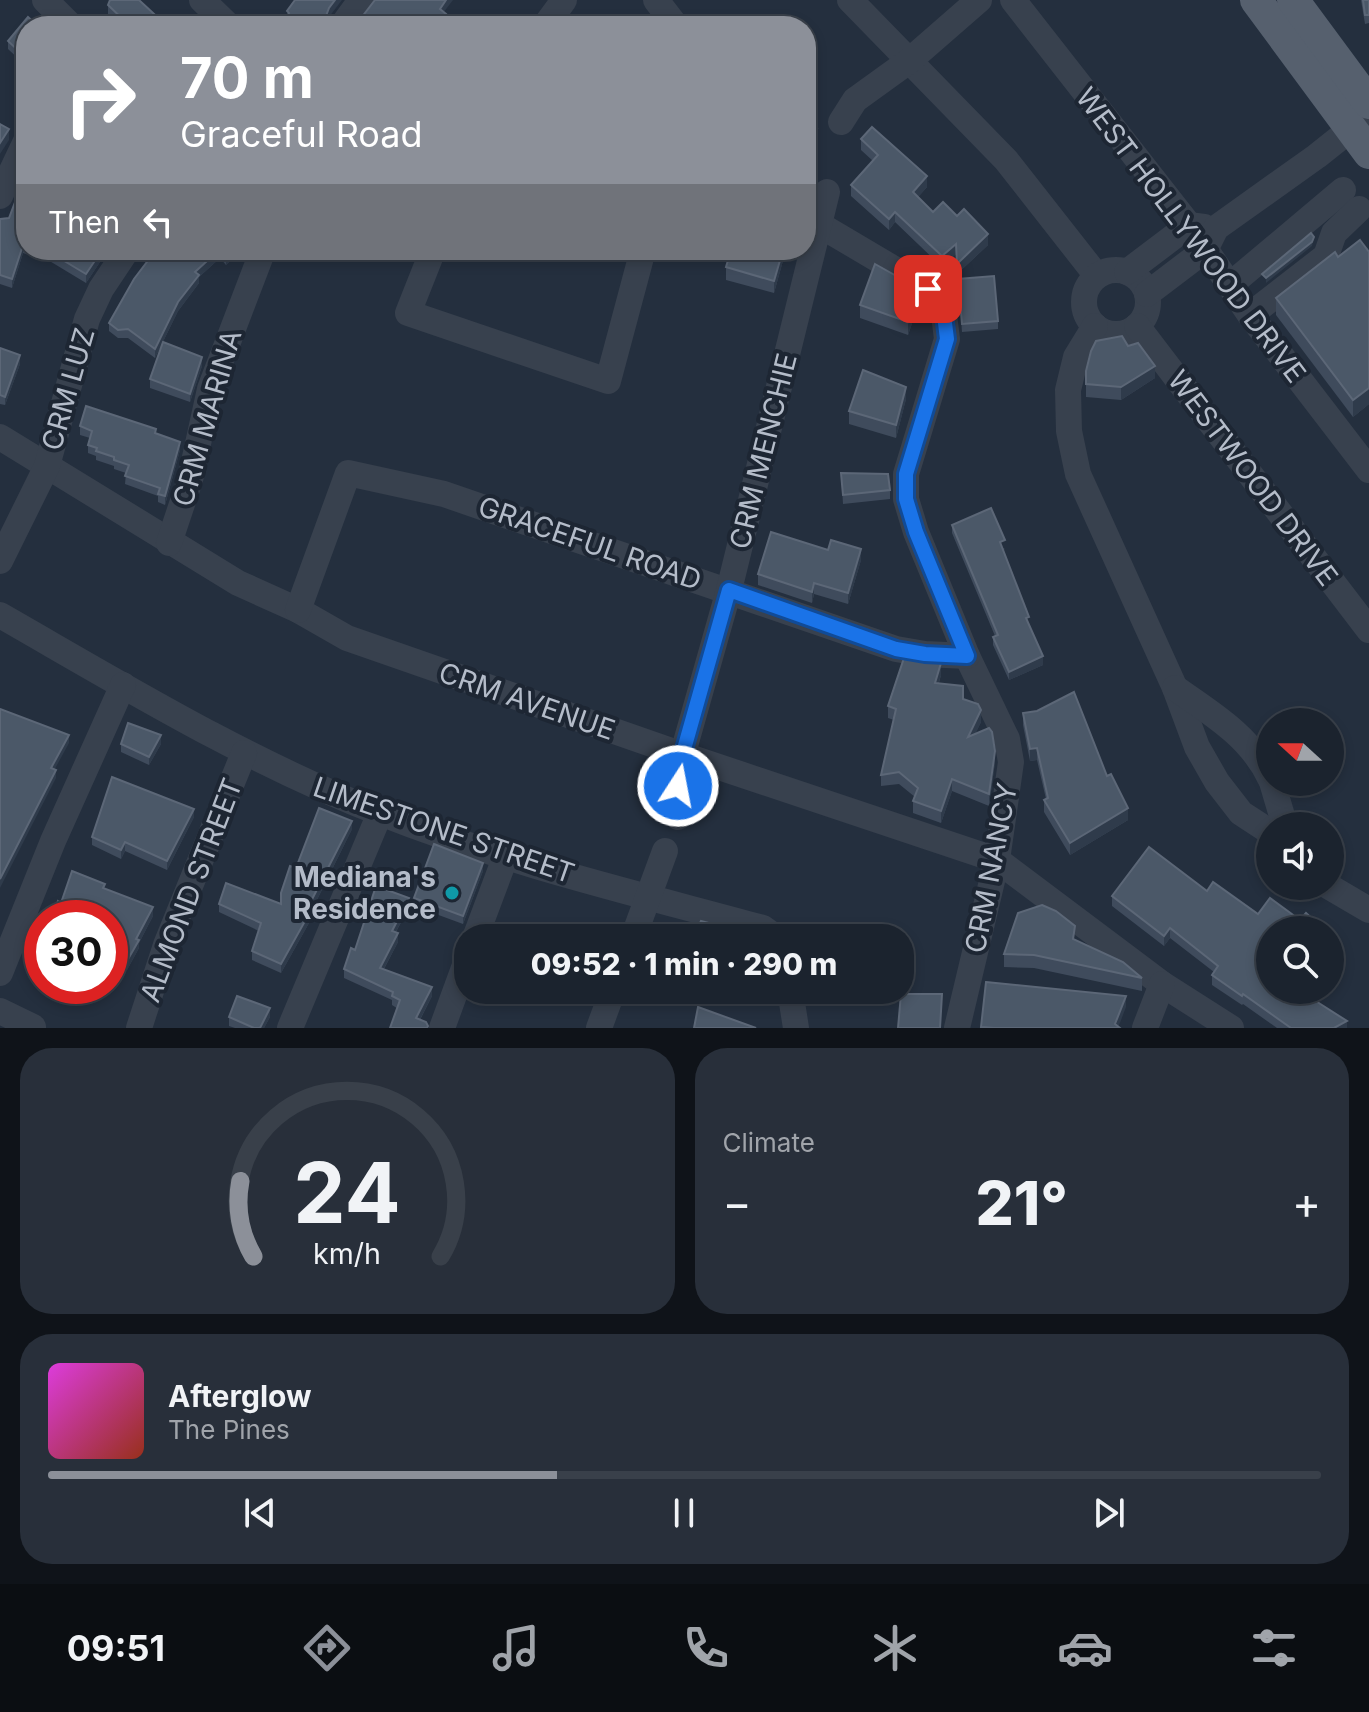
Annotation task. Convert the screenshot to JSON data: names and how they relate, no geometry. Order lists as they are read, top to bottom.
{
  "streets": {
    "street": [
      "WEST HOLLYWOOD DRIVE",
      "CRM LUZ",
      "CRM MARINA",
      "CRM MENCHIE",
      "WESTWOOD DRIVE",
      "GRACEFUL ROAD",
      "CRM AVENUE",
      "LIMESTONE STREET",
      "CRM NANCY",
      "ALMOND STREET"
    ]
  },
  "crossings": [
    ["CRM LUZ", "CRM AVENUE"],
    ["CRM MARINA", "CRM AVENUE"],
    ["CRM MENCHIE", "GRACEFUL ROAD"],
    ["CRM MENCHIE", "CRM AVENUE"],
    ["CRM MENCHIE", "CRM NANCY"],
    ["GRACEFUL ROAD", "CRM AVENUE"],
    ["GRACEFUL ROAD", "CRM NANCY"],
    ["CRM AVENUE", "CRM NANCY"],
    ["LIMESTONE STREET", "ALMOND STREET"]
  ],
  "places": ["Mediana's Residence"],
  "north": "left",
  "page": {
    "turn": ["70 m", "Graceful Road"],
    "then": "Then",
    "limit": "30",
    "trip": "09:52 · 1 min · 290 m",
    "tile": "Climate",
    "heat": ["−", "21°", "+"],
    "song": ["Afterglow", "The Pines"],
    "tabs": "09:51",
    "gauge": ["24", "km/h"]
  }
}
